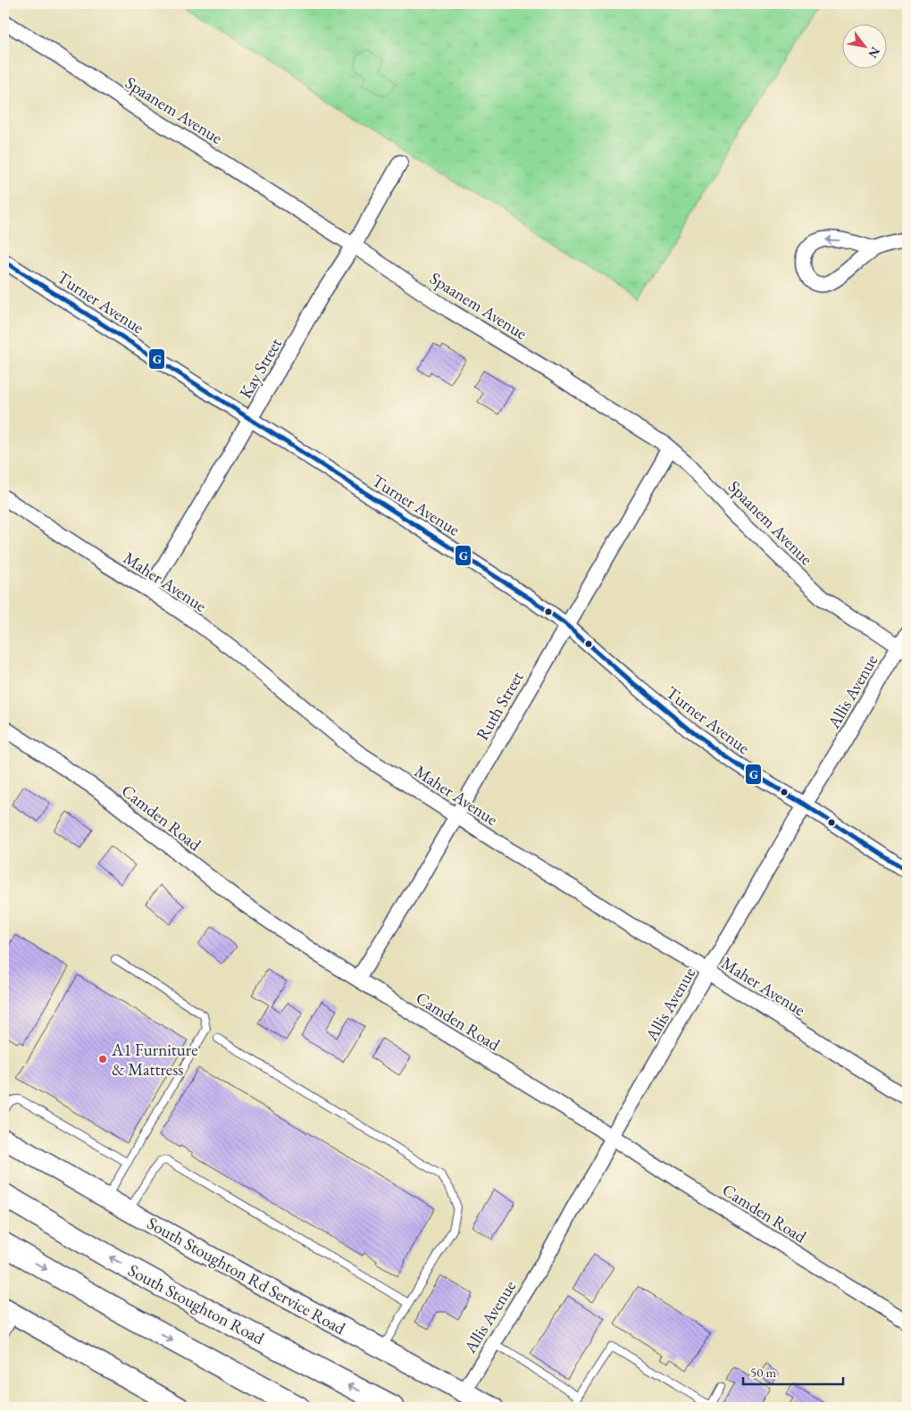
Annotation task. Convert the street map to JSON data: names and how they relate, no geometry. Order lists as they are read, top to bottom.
{
  "streets": {
    "main road": ["South Stoughton Road"],
    "street": [
      "Spaanem Avenue",
      "Turner Avenue",
      "Kay Street",
      "Maher Avenue",
      "Allis Avenue",
      "Ruth Street",
      "Camden Road",
      "South Stoughton Rd Service Road"
    ]
  },
  "crossings": [
    ["Spaanem Avenue", "Kay Street"],
    ["Spaanem Avenue", "Allis Avenue"],
    ["Spaanem Avenue", "Ruth Street"],
    ["Turner Avenue", "Kay Street"],
    ["Turner Avenue", "Allis Avenue"],
    ["Turner Avenue", "Ruth Street"],
    ["Kay Street", "Maher Avenue"],
    ["Maher Avenue", "Allis Avenue"],
    ["Maher Avenue", "Ruth Street"],
    ["Allis Avenue", "Camden Road"],
    ["Allis Avenue", "South Stoughton Rd Service Road"],
    ["Ruth Street", "Camden Road"]
  ],
  "places": ["A1 Furniture & Mattress"],
  "lines": ["transit line G"],
  "scale_bar": "50 m",
  "north": "bottom right"
}
